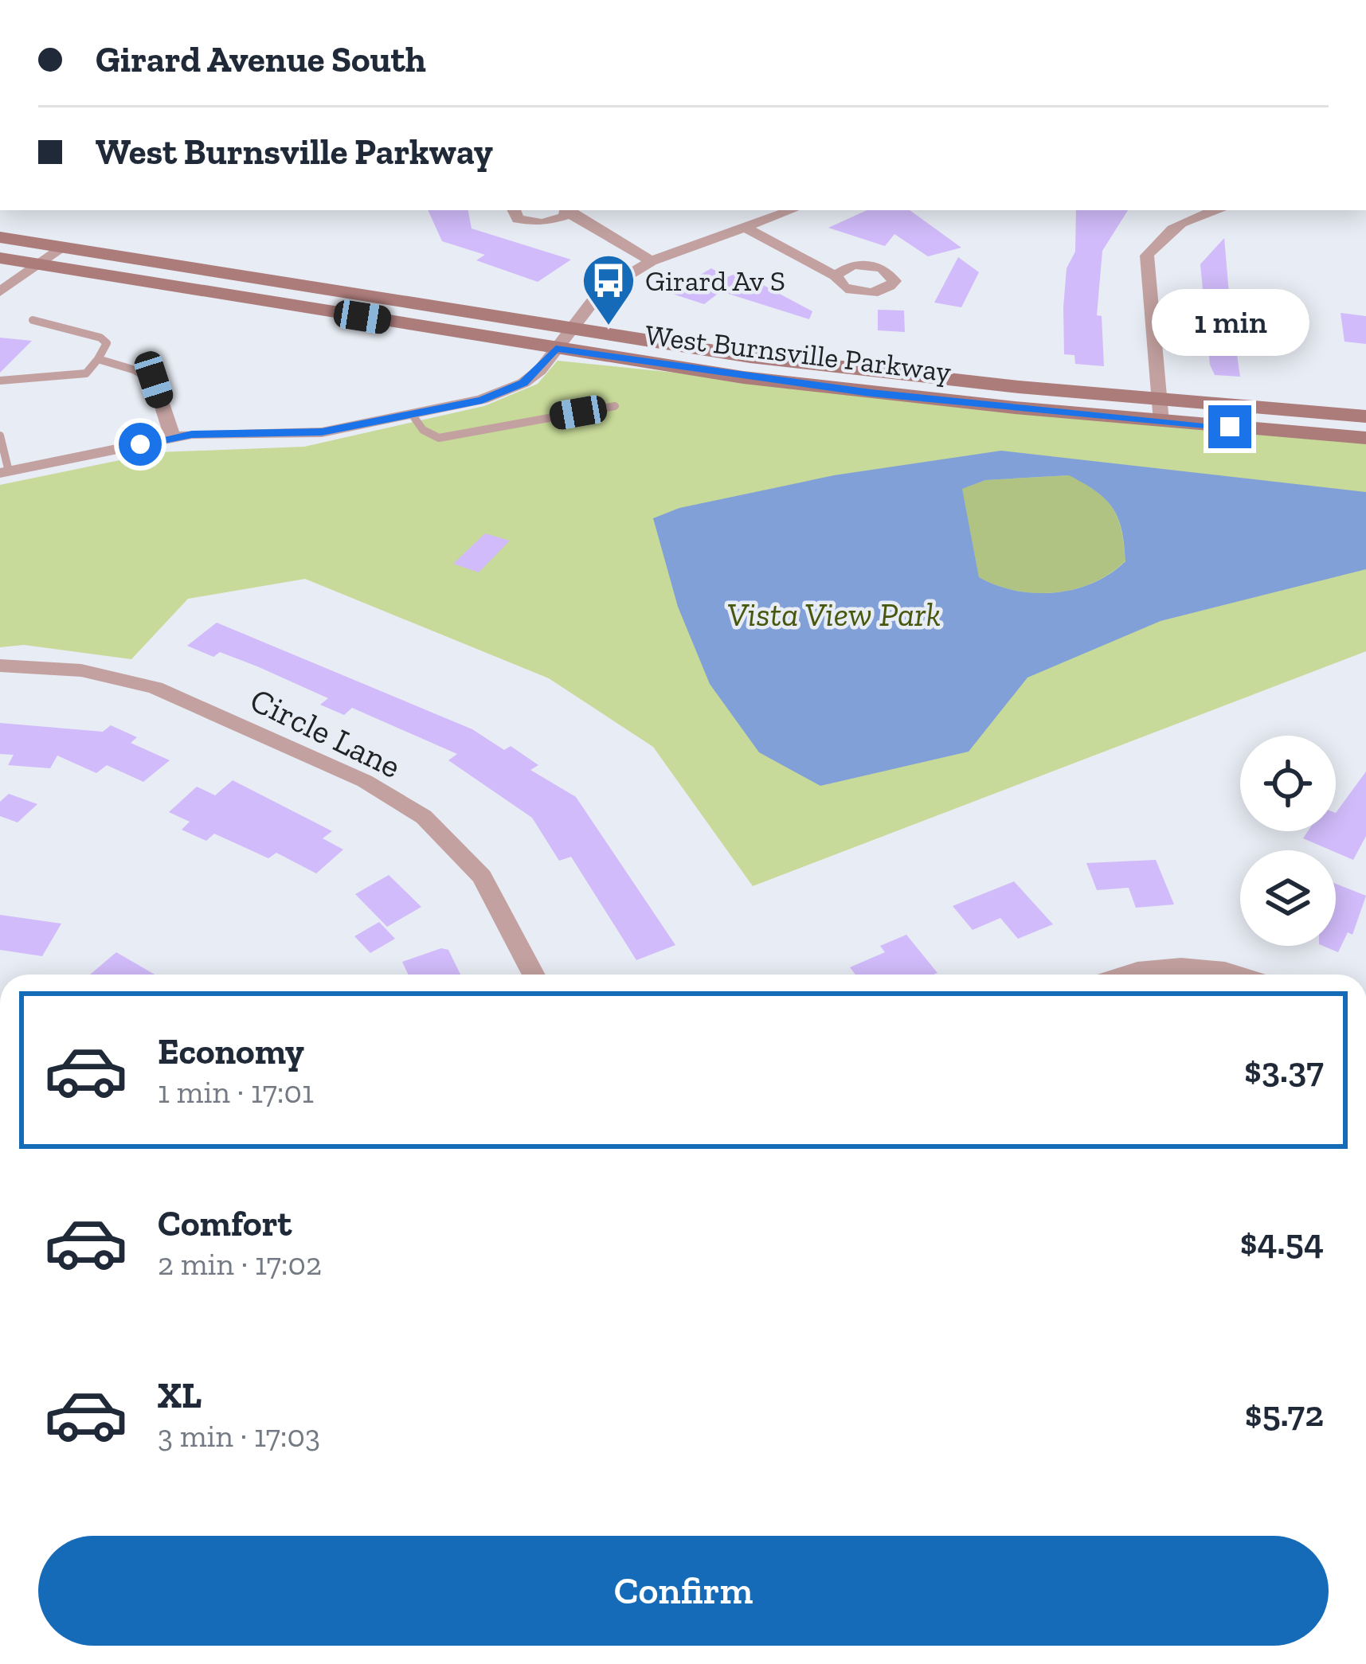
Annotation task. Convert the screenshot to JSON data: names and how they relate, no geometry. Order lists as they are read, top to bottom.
{
  "streets": {
    "street": ["West Burnsville Parkway", "Circle Lane"]
  },
  "parks": ["Vista View Park"],
  "places": {
    "bus stop": ["Girard Av S"]
  },
  "page": {
    "banner": ["Girard Avenue South", "West Burnsville Parkway"],
    "bubble": "1 min",
    "list": [
      {
        "name": "Economy",
        "note": "1 min · 17:01",
        "value": "$3.37"
      },
      {
        "name": "Comfort",
        "note": "2 min · 17:02",
        "value": "$4.54"
      },
      {
        "name": "XL",
        "note": "3 min · 17:03",
        "value": "$5.72"
      }
    ],
    "buttons": "Confirm"
  }
}
